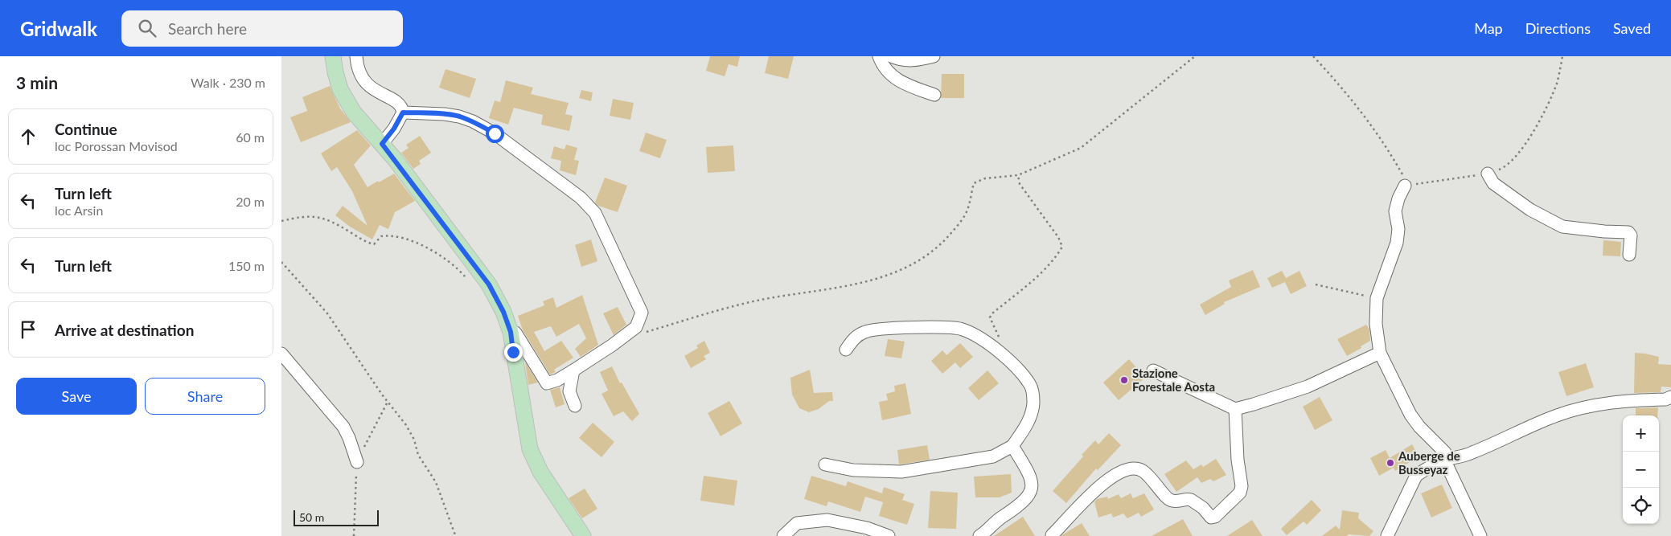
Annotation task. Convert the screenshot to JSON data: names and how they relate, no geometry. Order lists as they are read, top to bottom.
{
  "places": ["Stazione Forestale Aosta", "Auberge de Busseyaz"],
  "scale_bar": "50 m",
  "page": {
    "header": "Gridwalk",
    "search": "Search here",
    "nav": ["Map", "Directions", "Saved"],
    "heading": ["3 min", "Walk · 230 m"],
    "list": [
      ["Continue", "loc Porossan Movisod", "60 m"],
      ["Turn left", "loc Arsin", "20 m"],
      ["Turn left", "150 m"],
      "Arrive at destination"
    ],
    "buttons": ["Save", "Share"],
    "map_buttons": ["+", "−"],
    "scale": "50 m"
  }
}
